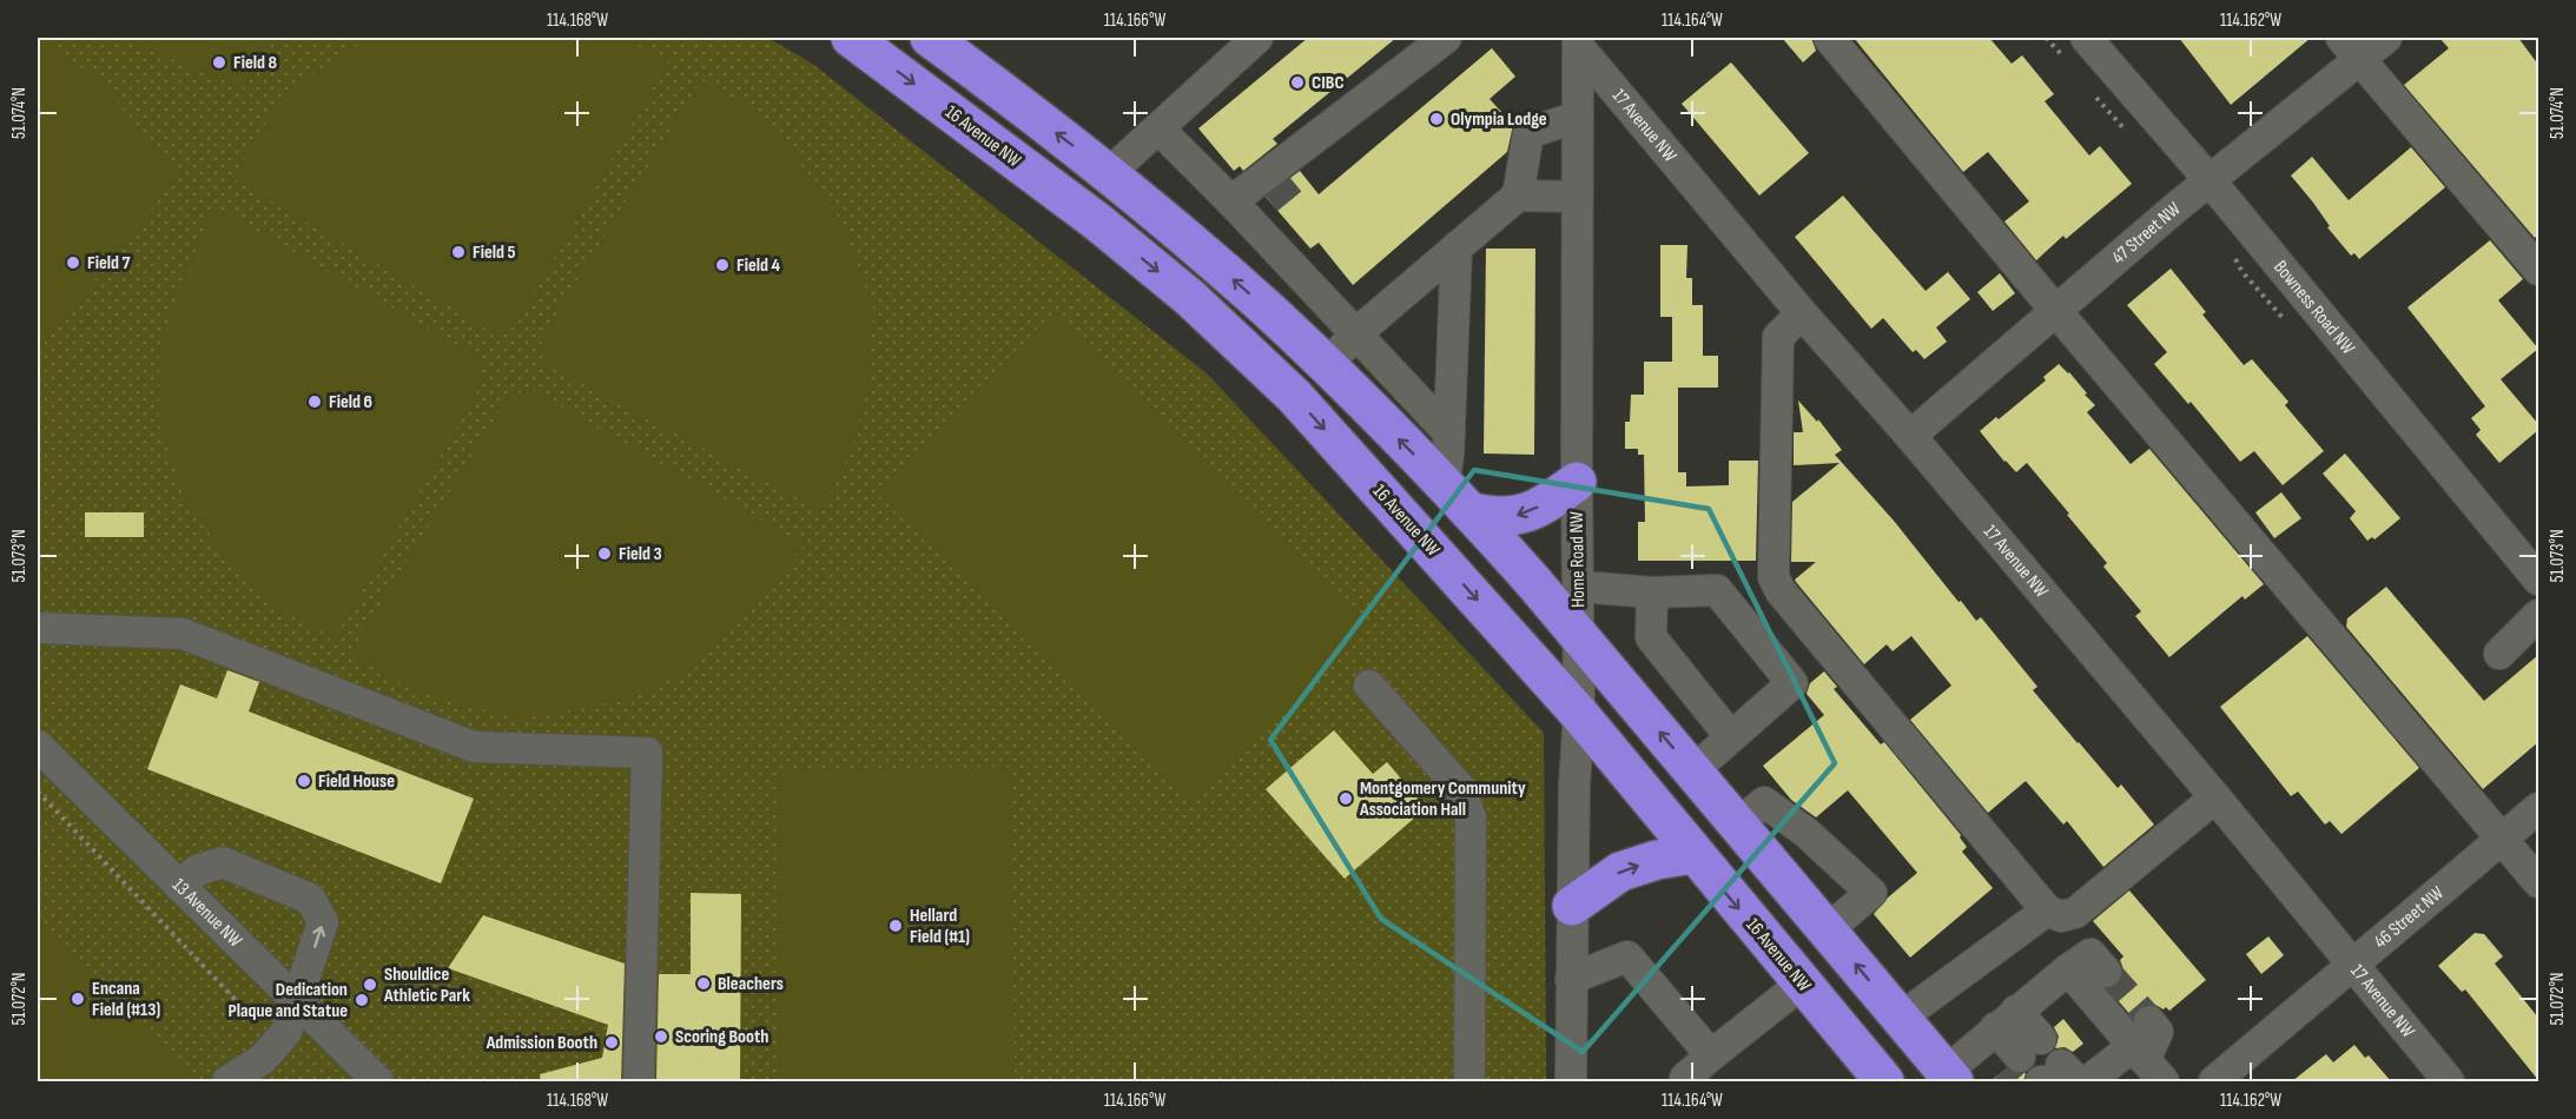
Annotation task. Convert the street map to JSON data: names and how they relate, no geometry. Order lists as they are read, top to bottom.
{
  "streets": {
    "highway": ["16 Avenue NW"],
    "street": [
      "17 Avenue NW",
      "47 Street NW",
      "Bowness Road NW",
      "Home Road NW",
      "13 Avenue NW",
      "46 Street NW"
    ]
  },
  "crossings": [
    ["17 Avenue NW", "47 Street NW"],
    ["17 Avenue NW", "Home Road NW"],
    ["17 Avenue NW", "46 Street NW"],
    ["16 Avenue NW", "Home Road NW"],
    ["47 Street NW", "Bowness Road NW"]
  ],
  "places": [
    "Field 8",
    "CIBC",
    "Olympia Lodge",
    "Field 5",
    "Field 7",
    "Field 4",
    "Field 6",
    "Field 3",
    "Field House",
    "Montgomery Community Association Hall",
    "Hellard Field (#1)",
    "Bleachers",
    "Shouldice Athletic Park",
    "Encana Field (#13)",
    "Dedication Plaque and Statue",
    "Scoring Booth",
    "Admission Booth"
  ],
  "coordinates": [
    "114.168°W",
    "114.166°W",
    "114.164°W",
    "114.162°W",
    "51.074°N",
    "51.073°N",
    "51.072°N"
  ]
}
